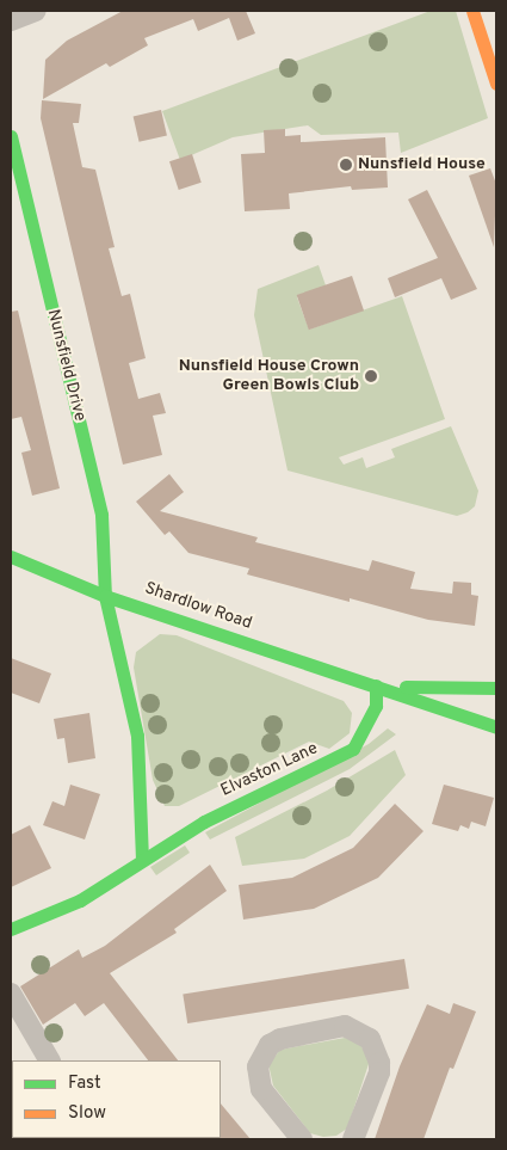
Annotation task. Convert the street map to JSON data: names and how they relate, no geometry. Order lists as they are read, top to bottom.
{
  "streets": {
    "street": ["Nunsfield Drive", "Shardlow Road", "Elvaston Lane"]
  },
  "crossings": [
    ["Nunsfield Drive", "Shardlow Road"],
    ["Shardlow Road", "Elvaston Lane"]
  ],
  "places": ["Nunsfield House", "Nunsfield House Crown Green Bowls Club"],
  "legend": ["Fast", "Slow"]
}
